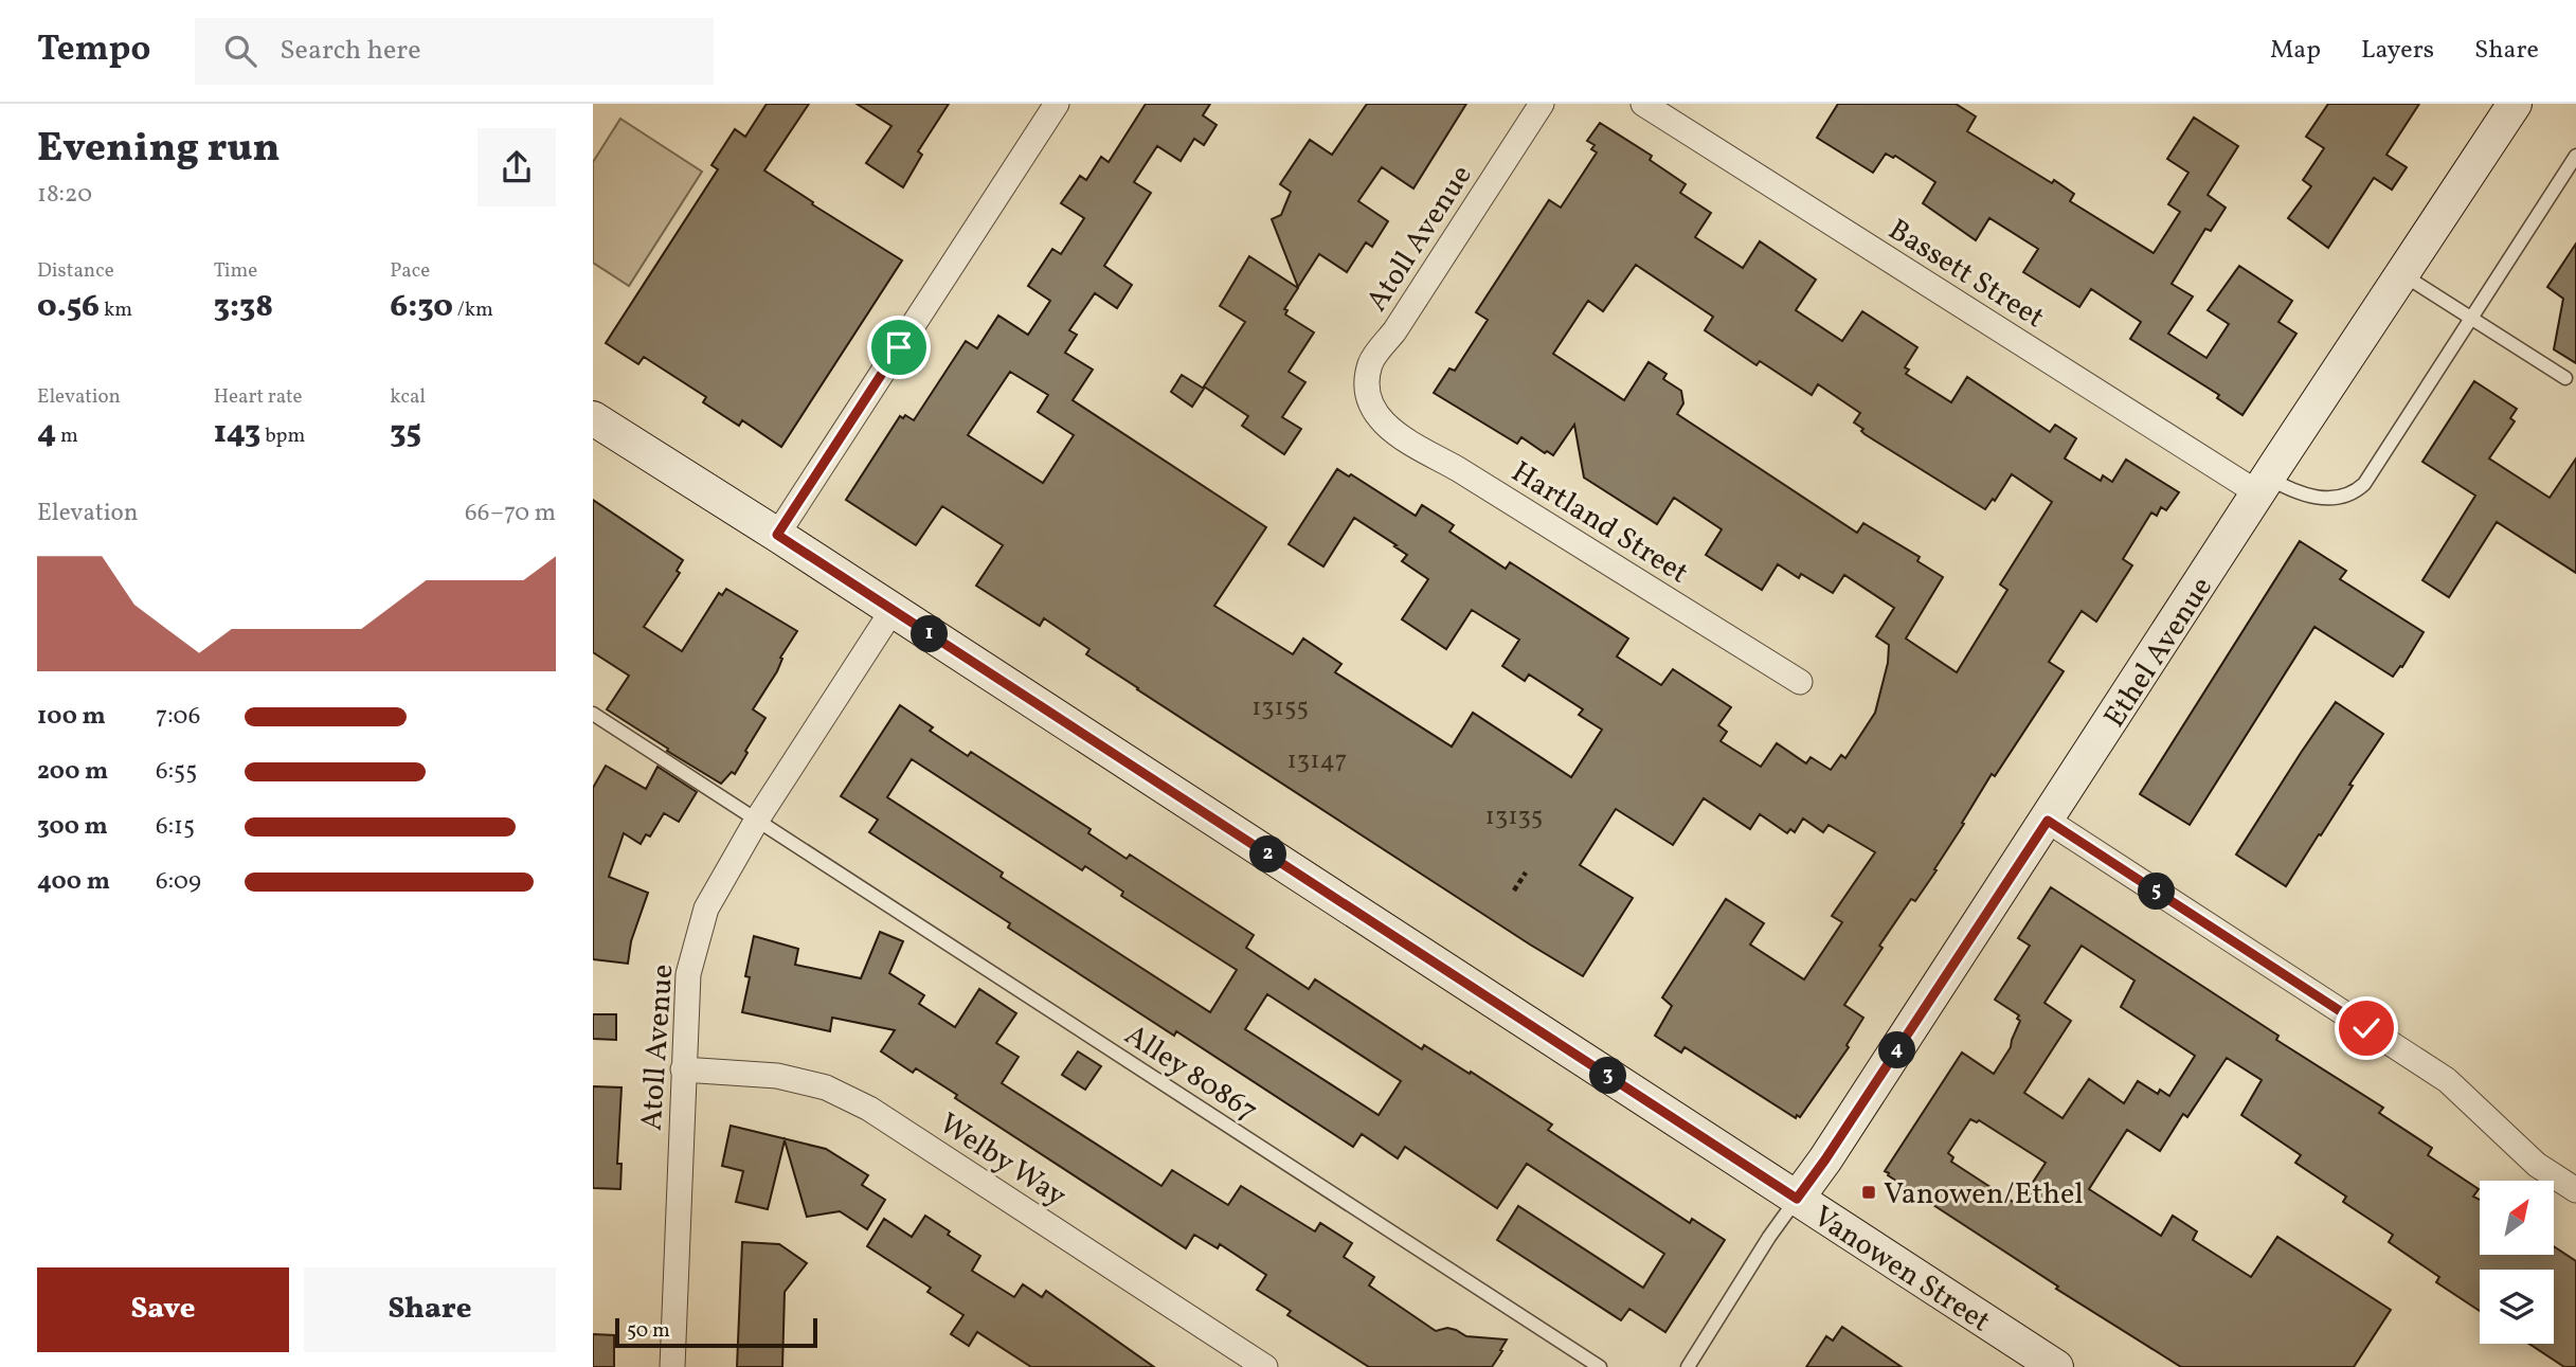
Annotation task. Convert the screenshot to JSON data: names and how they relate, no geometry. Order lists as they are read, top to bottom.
{
  "streets": {
    "main road": ["Ethel Avenue", "Vanowen Street"],
    "street": [
      "Atoll Avenue",
      "Bassett Street",
      "Hartland Street",
      "Welby Way"
    ],
    "lane": ["Alley 80867"]
  },
  "crossings": [
    ["Atoll Avenue", "Hartland Street"],
    ["Atoll Avenue", "Alley 80867"],
    ["Atoll Avenue", "Welby Way"],
    ["Atoll Avenue", "Vanowen Street"],
    ["Bassett Street", "Ethel Avenue"],
    ["Ethel Avenue", "Vanowen Street"]
  ],
  "places": {
    "transit": ["Vanowen/Ethel"]
  },
  "house_numbers": ["13155", "13147", "13135"],
  "scale_bar": "50 m",
  "north": "top right",
  "page": {
    "header": "Tempo",
    "search": "Search here",
    "nav": ["Map", "Layers", "Share"],
    "heading": ["Evening run", "18:20"],
    "stats": [
      ["Distance", "0.56 km"],
      ["Time", "3:38"],
      ["Pace", "6:30 /km"],
      ["Elevation", "4 m"],
      ["Heart rate", "143 bpm"],
      ["kcal", "35"]
    ],
    "chart": ["Elevation", "66–70 m"],
    "pins": [
      "1",
      "2",
      "5",
      "4",
      "3"
    ],
    "list": [
      {
        "name": "100 m",
        "note": "7:06"
      },
      {
        "name": "200 m",
        "note": "6:55"
      },
      {
        "name": "300 m",
        "note": "6:15"
      },
      {
        "name": "400 m",
        "note": "6:09"
      }
    ],
    "buttons": ["Save", "Share"],
    "scale": "50 m"
  }
}
